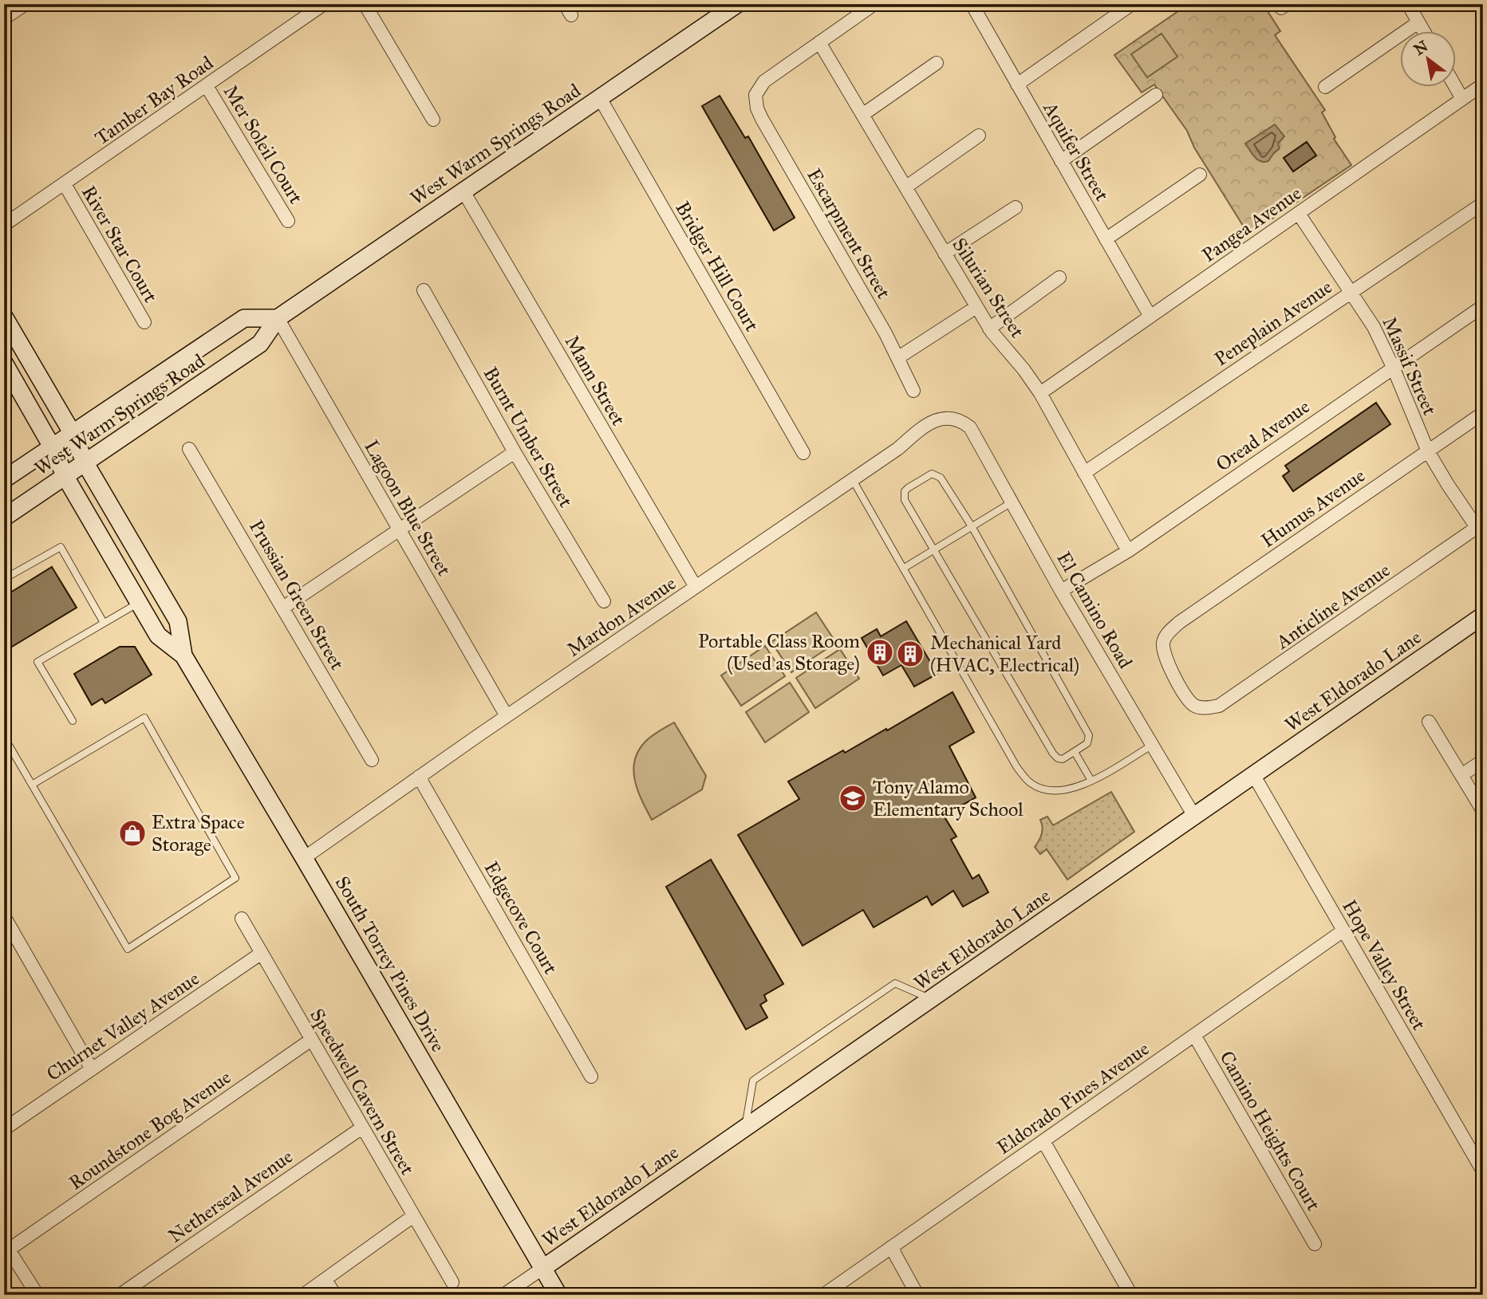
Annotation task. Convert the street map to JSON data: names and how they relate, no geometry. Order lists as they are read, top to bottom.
{
  "streets": {
    "street": [
      "Tamber Bay Road",
      "Mer Soleil Court",
      "West Warm Springs Road",
      "Aquifer Street",
      "Pangea Avenue",
      "Escarpment Street",
      "River Star Court",
      "Bridger Hill Court",
      "Silurian Street",
      "Peneplain Avenue",
      "Massif Street",
      "Mann Street",
      "Oread Avenue",
      "Burnt Umber Street",
      "Lagoon Blue Street",
      "Humus Avenue",
      "Prussian Green Street",
      "Anticline Avenue",
      "El Camino Road",
      "Mardon Avenue",
      "West Eldorado Lane",
      "Edgecove Court",
      "South Torrey Pines Drive",
      "Hope Valley Street",
      "Churnet Valley Avenue",
      "Speedwell Cavern Street",
      "Eldorado Pines Avenue",
      "Roundstone Bog Avenue",
      "Camino Heights Court",
      "Netherseal Avenue"
    ]
  },
  "crossings": [
    ["Tamber Bay Road", "Mer Soleil Court"],
    ["Tamber Bay Road", "River Star Court"],
    ["West Warm Springs Road", "Bridger Hill Court"],
    ["West Warm Springs Road", "Mann Street"],
    ["West Warm Springs Road", "Lagoon Blue Street"],
    ["West Warm Springs Road", "South Torrey Pines Drive"],
    ["Aquifer Street", "Pangea Avenue"],
    ["Pangea Avenue", "Silurian Street"],
    ["Pangea Avenue", "Massif Street"],
    ["Escarpment Street", "Silurian Street"],
    ["Silurian Street", "Peneplain Avenue"],
    ["Silurian Street", "Oread Avenue"],
    ["Peneplain Avenue", "Massif Street"],
    ["Massif Street", "Oread Avenue"],
    ["Massif Street", "Humus Avenue"],
    ["Massif Street", "Anticline Avenue"],
    ["Mann Street", "Mardon Avenue"],
    ["Oread Avenue", "El Camino Road"],
    ["Lagoon Blue Street", "Mardon Avenue"],
    ["Humus Avenue", "Anticline Avenue"],
    ["El Camino Road", "Mardon Avenue"],
    ["El Camino Road", "West Eldorado Lane"],
    ["Mardon Avenue", "Edgecove Court"],
    ["Mardon Avenue", "South Torrey Pines Drive"],
    ["West Eldorado Lane", "South Torrey Pines Drive"],
    ["West Eldorado Lane", "Hope Valley Street"],
    ["Hope Valley Street", "Eldorado Pines Avenue"],
    ["Churnet Valley Avenue", "Speedwell Cavern Street"],
    ["Speedwell Cavern Street", "Roundstone Bog Avenue"],
    ["Speedwell Cavern Street", "Netherseal Avenue"],
    ["Eldorado Pines Avenue", "Camino Heights Court"]
  ],
  "places": {
    "building": ["Portable Class Room (Used as Storage)", "Mechanical Yard (HVAC, Electrical)"],
    "school or university": ["Tony Alamo Elementary School"],
    "shop": ["Extra Space Storage"]
  },
  "north": "top left"
}
